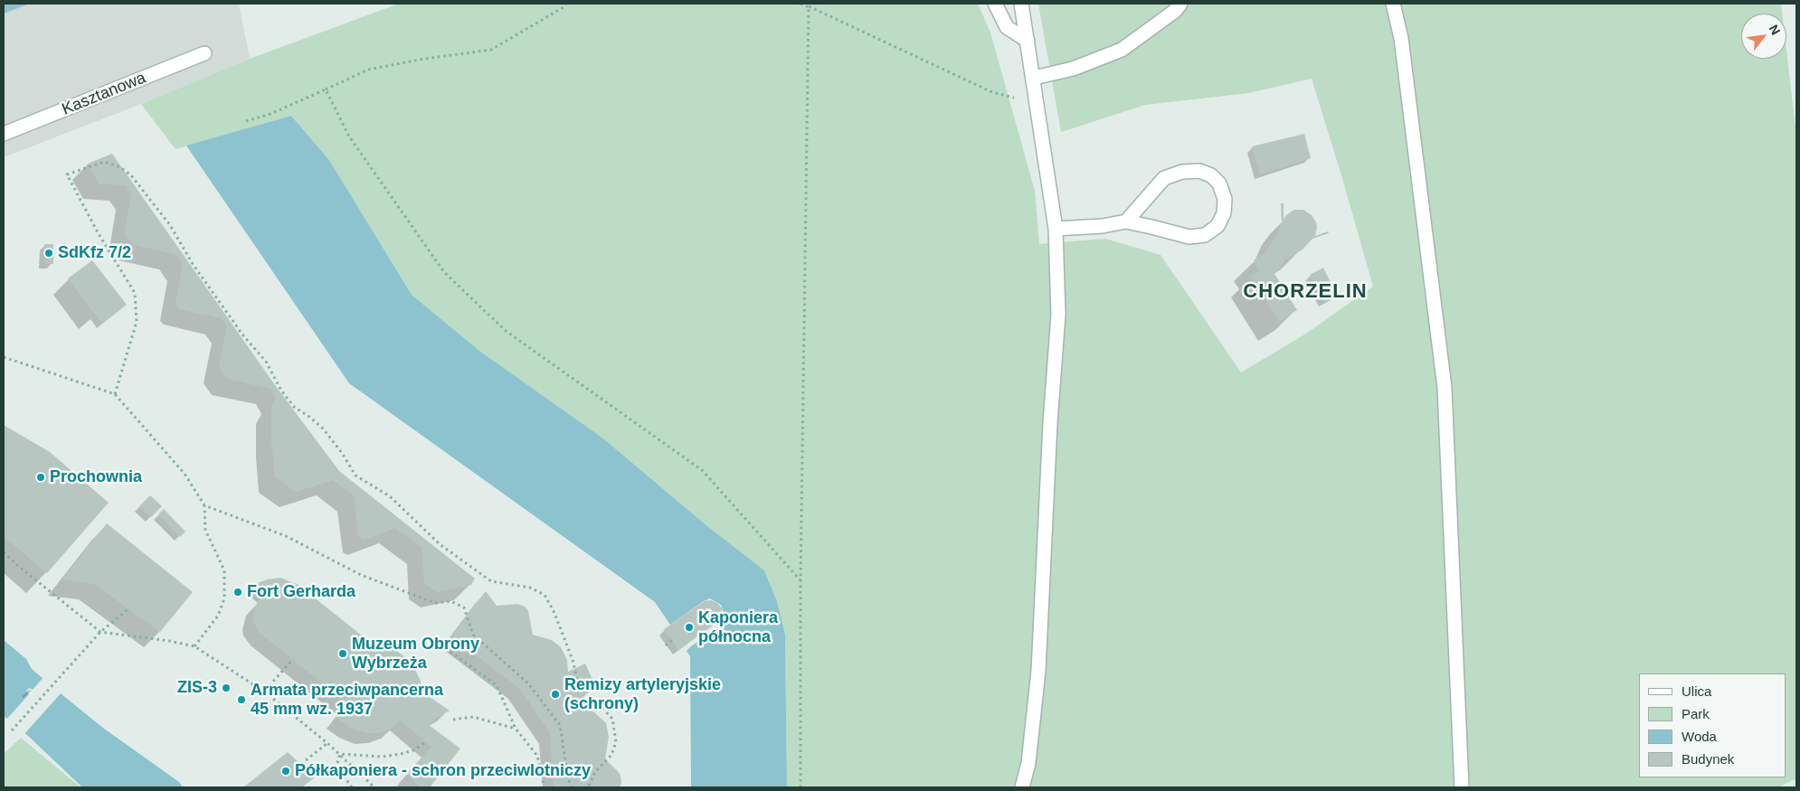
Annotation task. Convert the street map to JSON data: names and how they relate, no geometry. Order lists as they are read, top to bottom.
{
  "streets": {
    "lane": ["Kasztanowa"]
  },
  "districts": ["CHORZELIN"],
  "places": [
    "SdKfz 7/2",
    "Prochownia",
    "Fort Gerharda",
    "Kaponiera północna",
    "Muzeum Obrony Wybrzeża",
    "ZIS-3",
    "Remizy artyleryjskie (schrony)",
    "Armata przeciwpancerna 45 mm wz. 1937",
    "Półkaponiera - schron przeciwlotniczy"
  ],
  "legend": [
    "Ulica",
    "Park",
    "Woda",
    "Budynek"
  ],
  "north": "top right"
}
